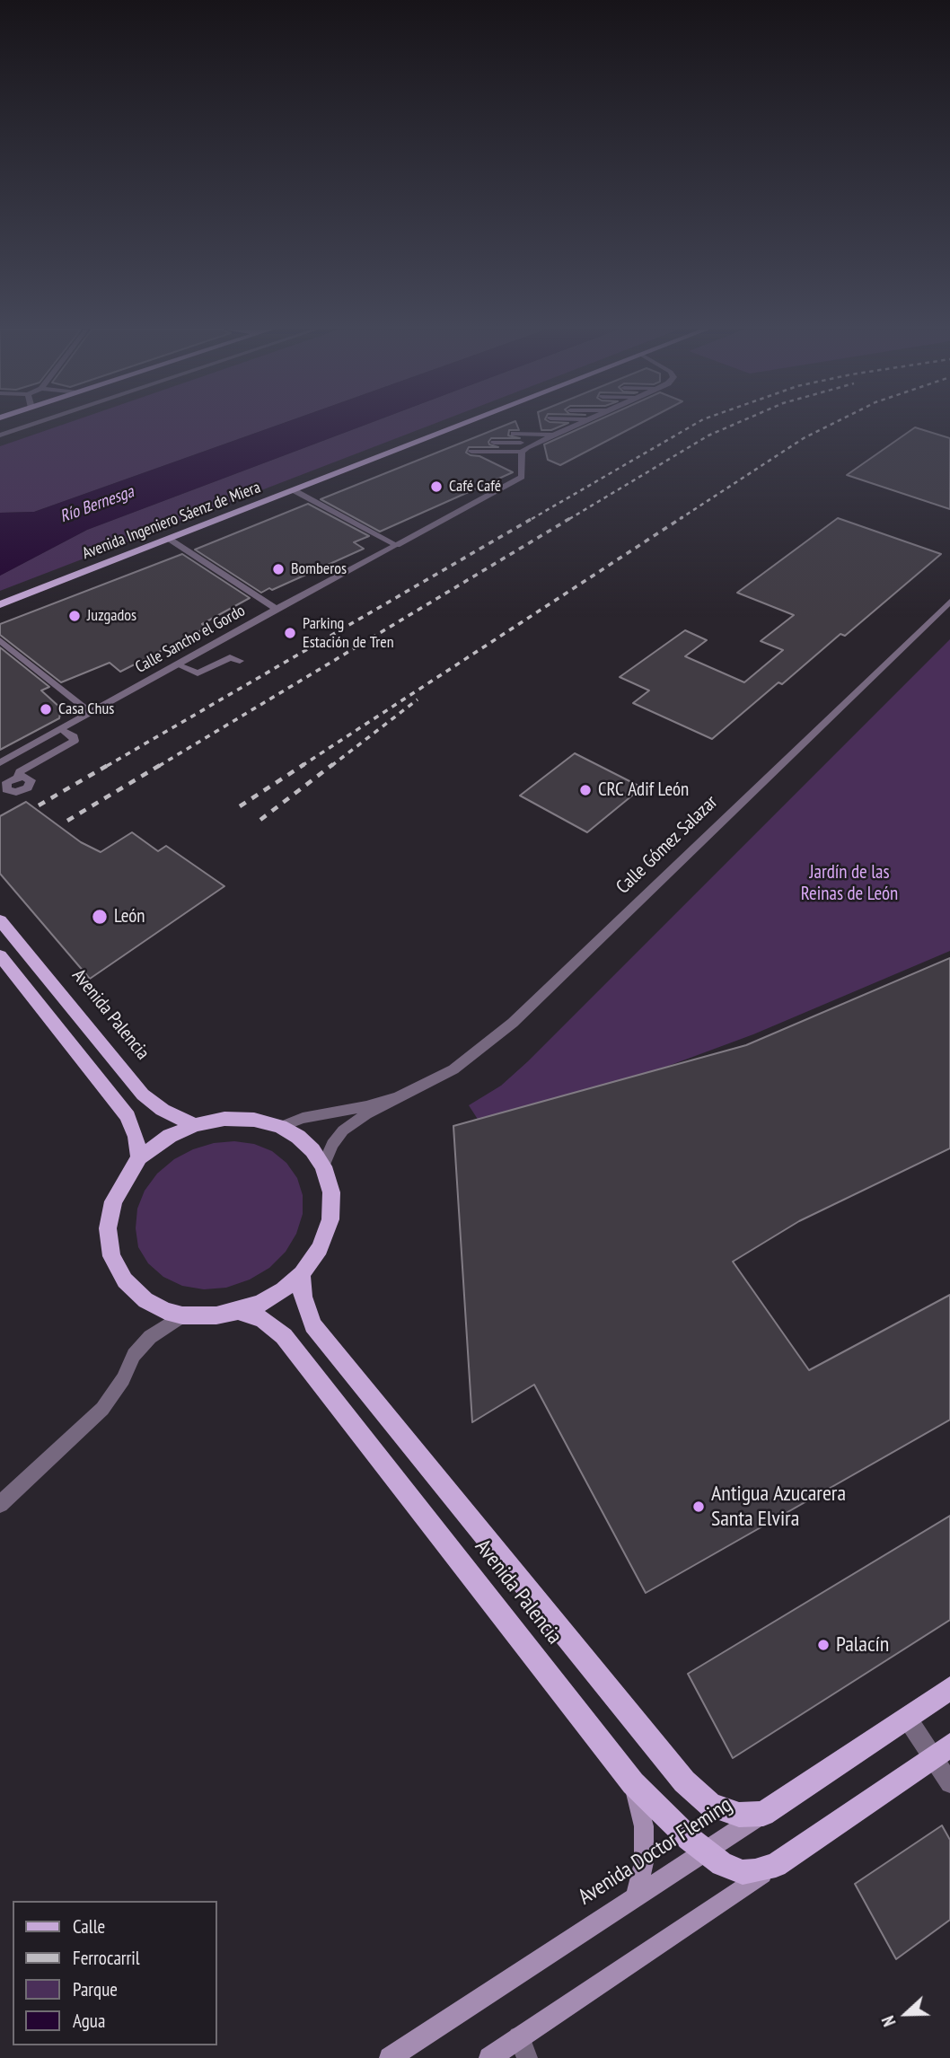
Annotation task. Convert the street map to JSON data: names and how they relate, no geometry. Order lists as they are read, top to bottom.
{
  "streets": {
    "main road": ["Avenida Ingeniero Sáenz de Miera", "Avenida Palencia", "Avenida Doctor Fleming"],
    "street": ["Calle Sancho el Gordo", "Calle Gómez Salazar"]
  },
  "crossings": [
    ["Calle Gómez Salazar", "Avenida Palencia"],
    ["Avenida Palencia", "Avenida Doctor Fleming"]
  ],
  "water": ["Río Bernesga"],
  "parks": ["Jardín de las Reinas de León"],
  "places": [
    "Café Café",
    "Bomberos",
    "Juzgados",
    "Parking Estación de Tren",
    "Casa Chus",
    "CRC Adif León",
    "León",
    "Antigua Azucarera Santa Elvira",
    "Palacín"
  ],
  "legend": [
    "Calle",
    "Ferrocarril",
    "Parque",
    "Agua"
  ],
  "north": "left"
}
